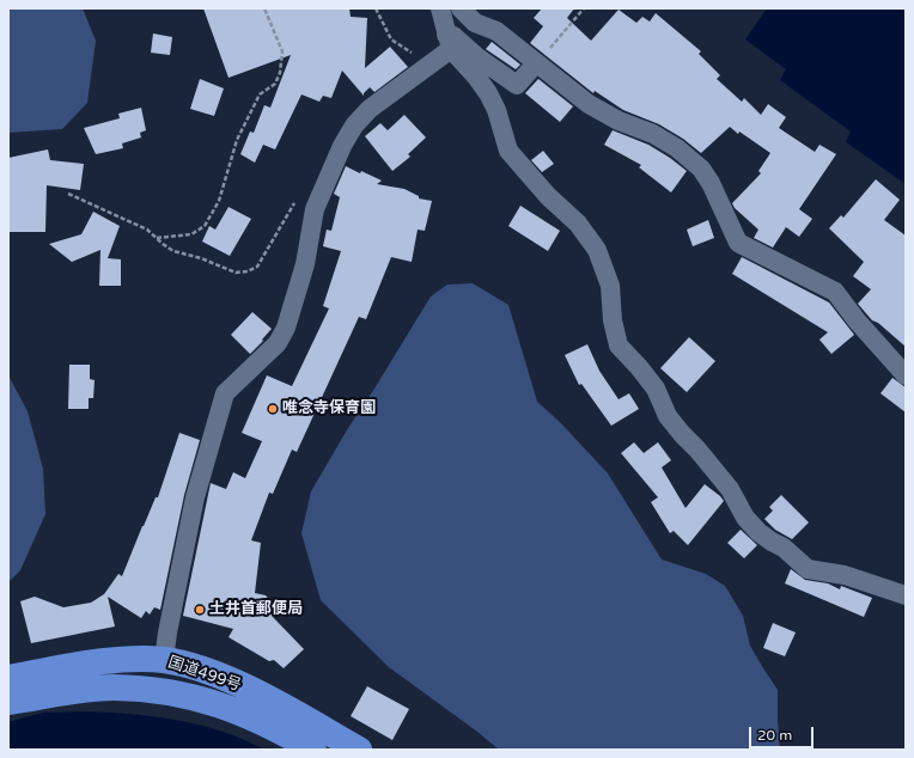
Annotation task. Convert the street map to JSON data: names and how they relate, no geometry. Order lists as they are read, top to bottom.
{
  "streets": {
    "highway": ["国道499号"]
  },
  "places": ["唯念寺保育園", "土井首郵便局"],
  "scale_bar": "20 m"
}
